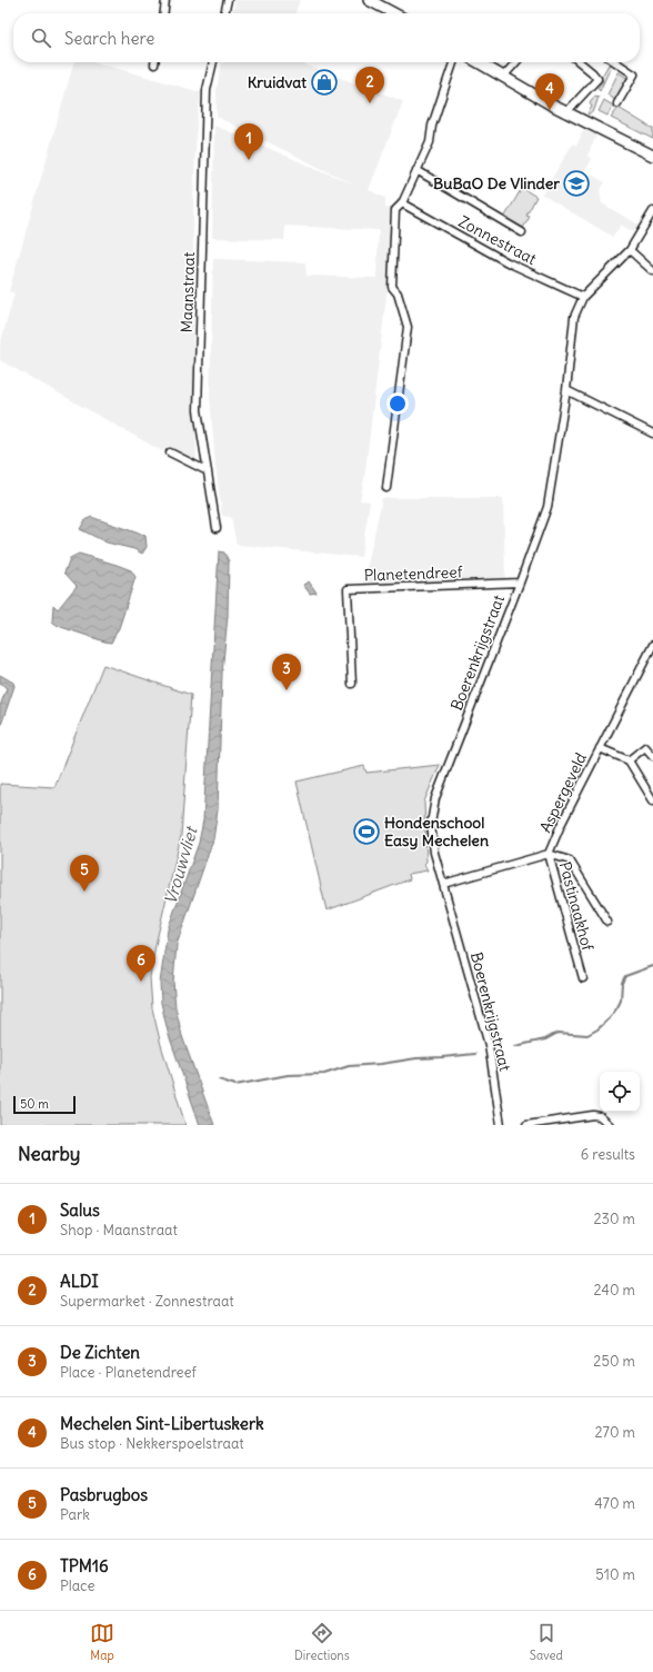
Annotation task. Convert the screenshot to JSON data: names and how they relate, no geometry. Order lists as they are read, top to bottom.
{
  "streets": {
    "street": [
      "Zonnestraat",
      "Maanstraat",
      "Planetendreef",
      "Boerenkrijgstraat",
      "Aspergeveld",
      "Pastinaakhof"
    ]
  },
  "crossings": [
    ["Zonnestraat", "Boerenkrijgstraat"],
    ["Planetendreef", "Boerenkrijgstraat"],
    ["Boerenkrijgstraat", "Aspergeveld"],
    ["Aspergeveld", "Pastinaakhof"]
  ],
  "water": ["Vrouwvliet"],
  "places": {
    "shop": ["Kruidvat"],
    "school or university": ["BuBaO De Vlinder"],
    "sports": ["Hondenschool Easy Mechelen"]
  },
  "scale_bar": "50 m",
  "page": {
    "search": "Search here",
    "pins": [
      "2",
      "4",
      "1",
      "3",
      "5",
      "6"
    ],
    "scale": "50 m",
    "heading": ["Nearby", "6 results"],
    "list": [
      {
        "mark": "1",
        "name": "Salus",
        "note": "Shop · Maanstraat",
        "value": "230 m"
      },
      {
        "mark": "2",
        "name": "ALDI",
        "note": "Supermarket · Zonnestraat",
        "value": "240 m"
      },
      {
        "mark": "3",
        "name": "De Zichten",
        "note": "Place · Planetendreef",
        "value": "250 m"
      },
      {
        "mark": "4",
        "name": "Mechelen Sint-Libertuskerk",
        "note": "Bus stop · Nekkerspoelstraat",
        "value": "270 m"
      },
      {
        "mark": "5",
        "name": "Pasbrugbos",
        "note": "Park",
        "value": "470 m"
      },
      {
        "mark": "6",
        "name": "TPM16",
        "note": "Place",
        "value": "510 m"
      }
    ],
    "nav": ["Map", "Directions", "Saved"]
  }
}
